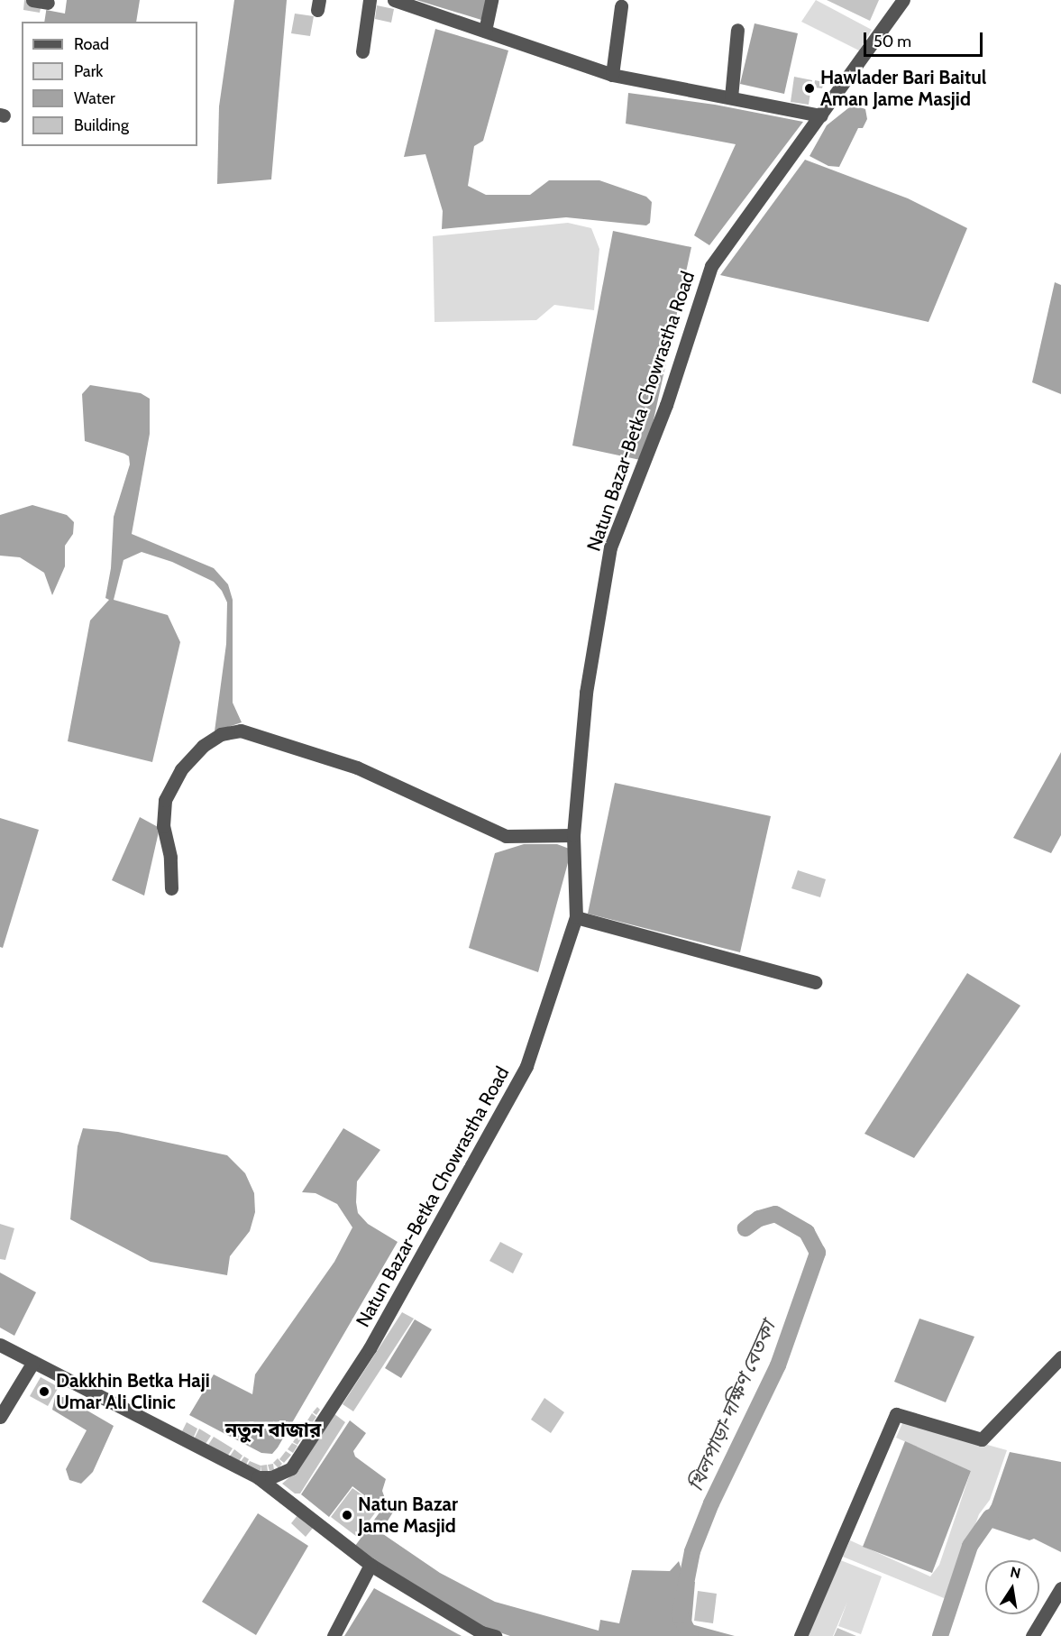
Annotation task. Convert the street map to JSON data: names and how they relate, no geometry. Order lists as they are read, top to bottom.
{
  "streets": {
    "street": ["Natun Bazar-Betka Chowrastha Road"]
  },
  "districts": ["নতুন বাজার"],
  "water": ["খিলপাড়া-দক্ষিণ বেতকা"],
  "places": ["Hawlader Bari Baitul Aman Jame Masjid", "Dakkhin Betka Haji Umar Ali Clinic", "Natun Bazar Jame Masjid"],
  "legend": [
    "Road",
    "Park",
    "Water",
    "Building"
  ],
  "scale_bar": "50 m",
  "north": "top"
}
